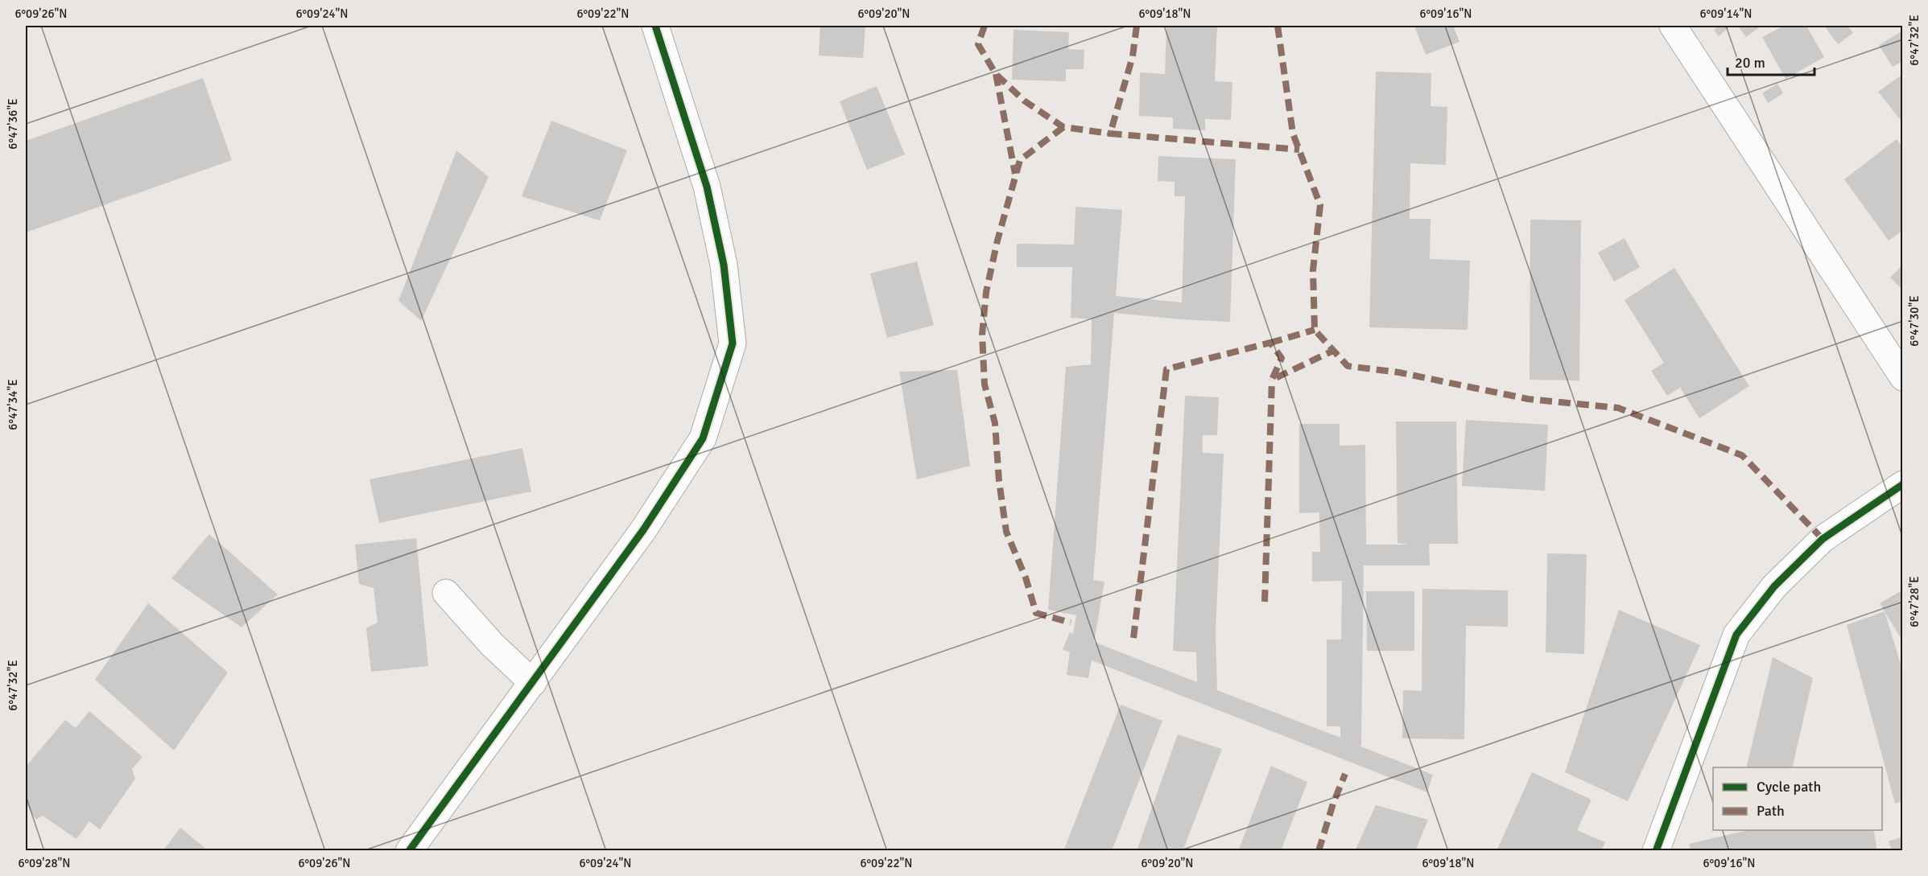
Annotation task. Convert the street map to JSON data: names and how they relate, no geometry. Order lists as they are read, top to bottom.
{
  "legend": ["Cycle path", "Path"],
  "scale_bar": "20 m",
  "coordinates": [
    "6°09'26\"N",
    "6°09'24\"N",
    "6°09'22\"N",
    "6°09'20\"N",
    "6°09'18\"N",
    "6°09'16\"N",
    "6°09'14\"N",
    "6°47'32\"E",
    "6°47'36\"E",
    "6°47'30\"E",
    "6°47'34\"E",
    "6°47'28\"E",
    "6°09'28\"N"
  ]
}
